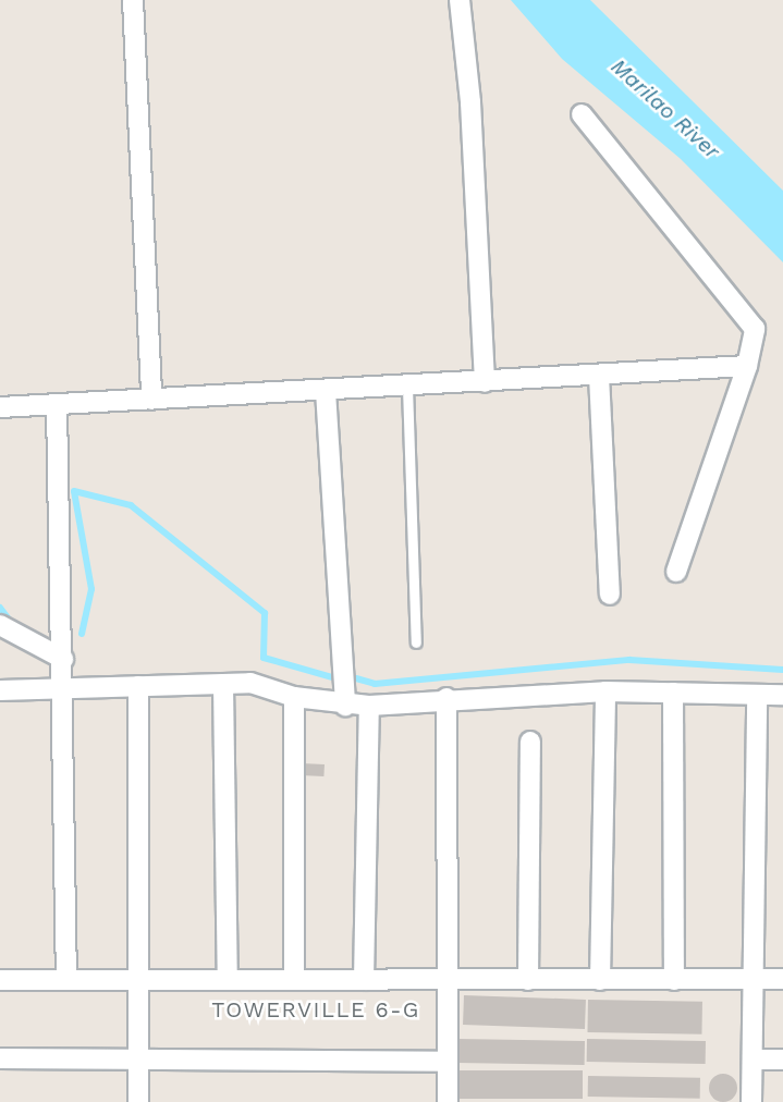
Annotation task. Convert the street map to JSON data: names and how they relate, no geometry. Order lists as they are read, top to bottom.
{
  "districts": ["TOWERVILLE 6-G"],
  "water": ["Marilao River"]
}
